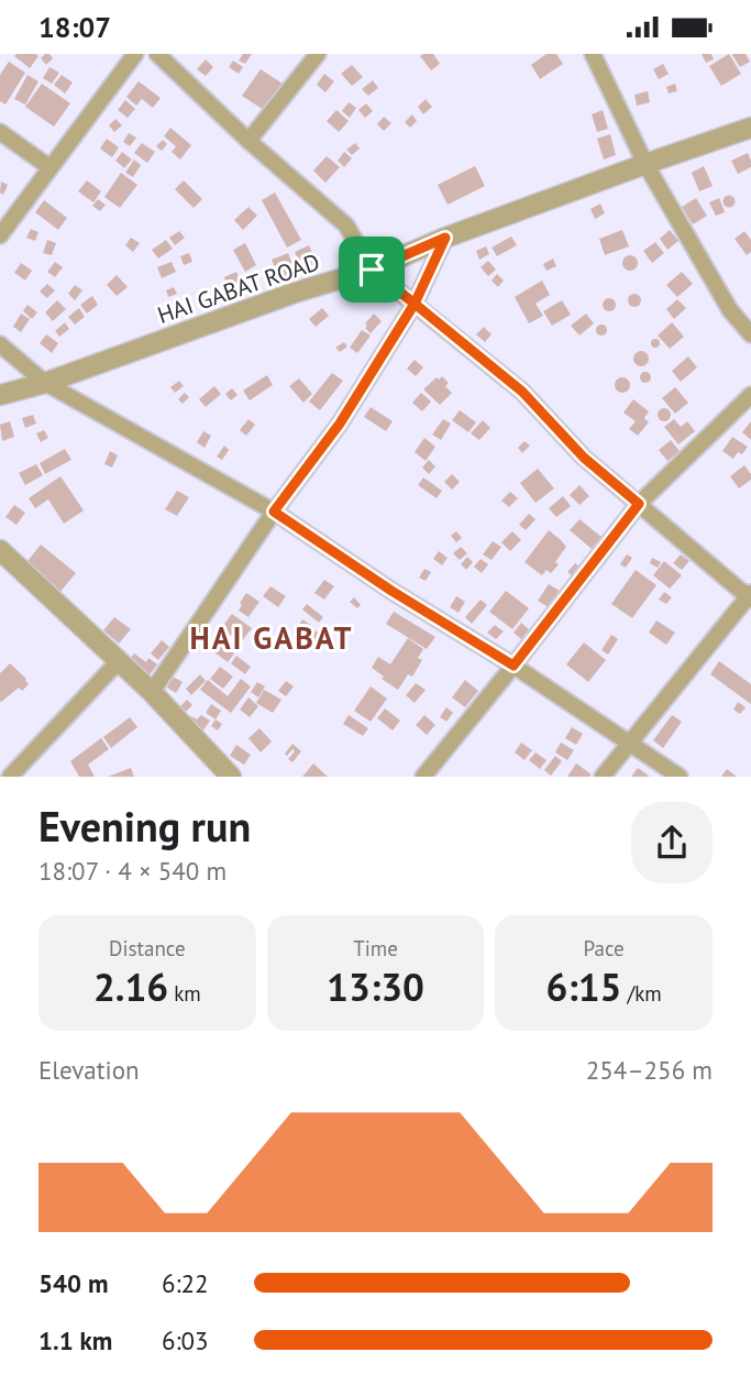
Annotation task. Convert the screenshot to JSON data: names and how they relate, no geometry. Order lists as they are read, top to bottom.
{
  "streets": {
    "street": ["HAI GABAT ROAD"]
  },
  "districts": ["HAI GABAT"],
  "page": {
    "status": "18:07",
    "heading": ["Evening run", "18:07 · 4 × 540 m"],
    "stats": [
      ["Distance", "2.16 km"],
      ["Time", "13:30"],
      ["Pace", "6:15 /km"]
    ],
    "chart": ["Elevation", "254–256 m"],
    "list": [
      {
        "name": "540 m",
        "note": "6:22"
      },
      {
        "name": "1.1 km",
        "note": "6:03"
      }
    ]
  }
}
